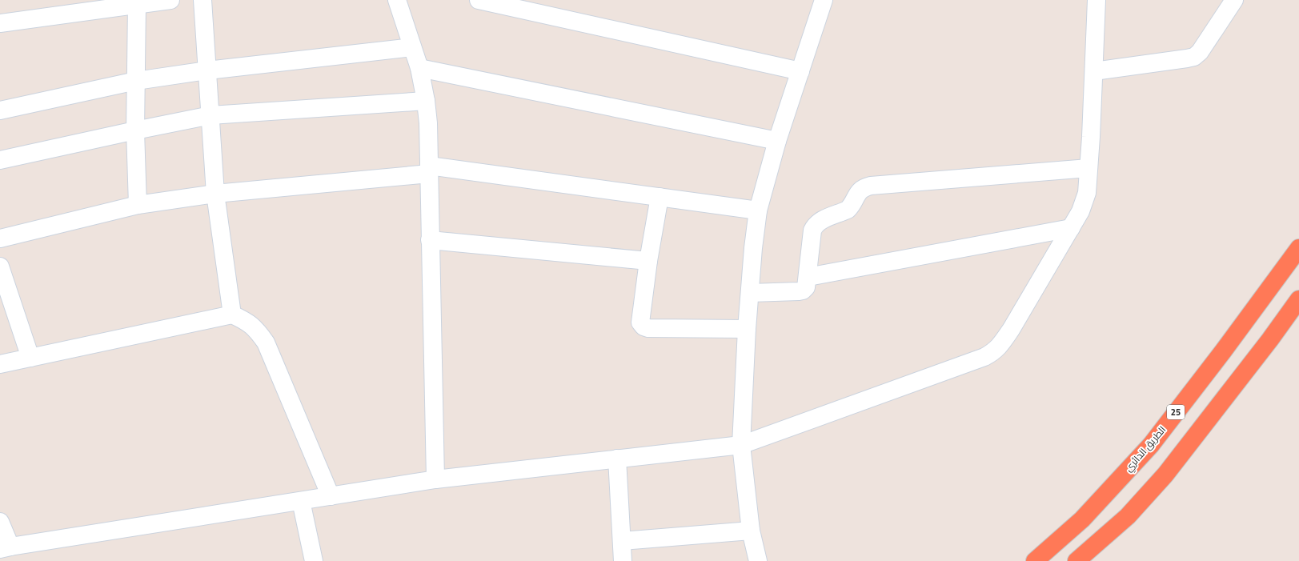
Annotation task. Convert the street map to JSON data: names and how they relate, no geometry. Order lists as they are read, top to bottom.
{
  "streets": {
    "highway": ["25", "الطريق الدائري"]
  }
}
